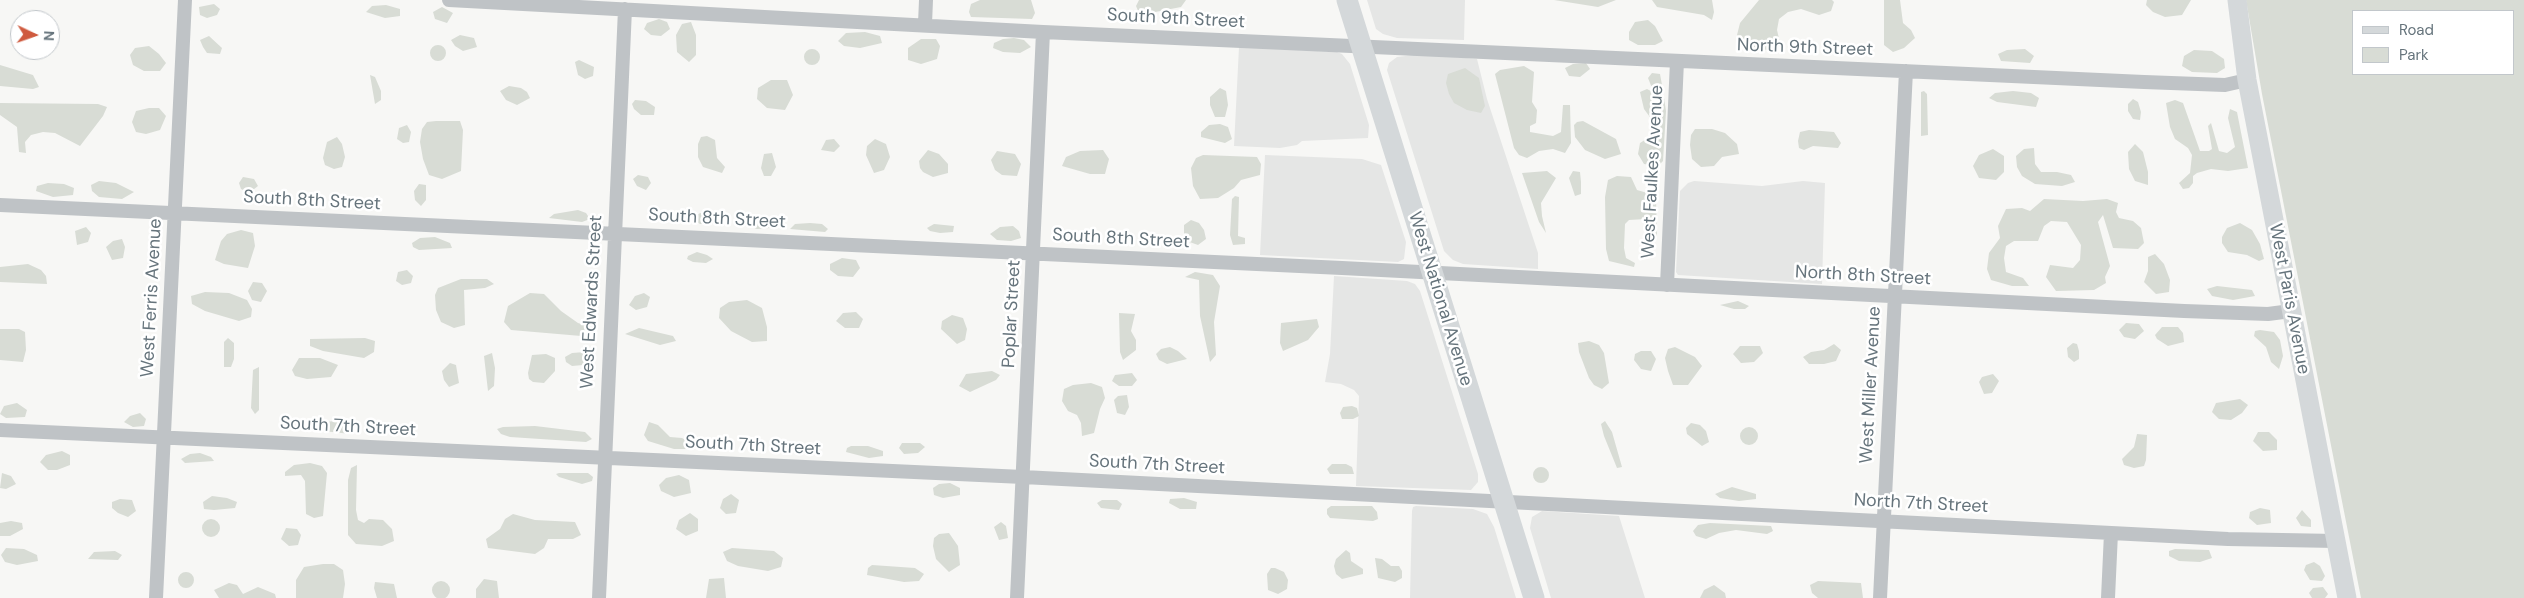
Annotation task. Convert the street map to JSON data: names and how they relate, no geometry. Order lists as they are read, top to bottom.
{
  "streets": {
    "main road": ["West National Avenue", "West Paris Avenue"],
    "street": [
      "South 9th Street",
      "North 9th Street",
      "West Faulkes Avenue",
      "South 8th Street",
      "North 8th Street",
      "West Ferris Avenue",
      "West Edwards Street",
      "Poplar Street",
      "West Miller Avenue",
      "South 7th Street",
      "North 7th Street"
    ]
  },
  "crossings": [
    ["South 9th Street", "North 9th Street"],
    ["South 9th Street", "West National Avenue"],
    ["South 9th Street", "West Edwards Street"],
    ["South 9th Street", "Poplar Street"],
    ["North 9th Street", "West Faulkes Avenue"],
    ["North 9th Street", "West National Avenue"],
    ["North 9th Street", "West Paris Avenue"],
    ["North 9th Street", "West Miller Avenue"],
    ["West Faulkes Avenue", "North 8th Street"],
    ["South 8th Street", "North 8th Street"],
    ["South 8th Street", "West Ferris Avenue"],
    ["South 8th Street", "West National Avenue"],
    ["South 8th Street", "West Edwards Street"],
    ["South 8th Street", "Poplar Street"],
    ["North 8th Street", "West National Avenue"],
    ["North 8th Street", "West Paris Avenue"],
    ["North 8th Street", "West Miller Avenue"],
    ["West Ferris Avenue", "South 7th Street"],
    ["West National Avenue", "South 7th Street"],
    ["West National Avenue", "North 7th Street"],
    ["West Paris Avenue", "North 7th Street"],
    ["West Edwards Street", "South 7th Street"],
    ["Poplar Street", "South 7th Street"],
    ["West Miller Avenue", "North 7th Street"],
    ["South 7th Street", "North 7th Street"]
  ],
  "legend": ["Road", "Park"],
  "north": "right"
}
